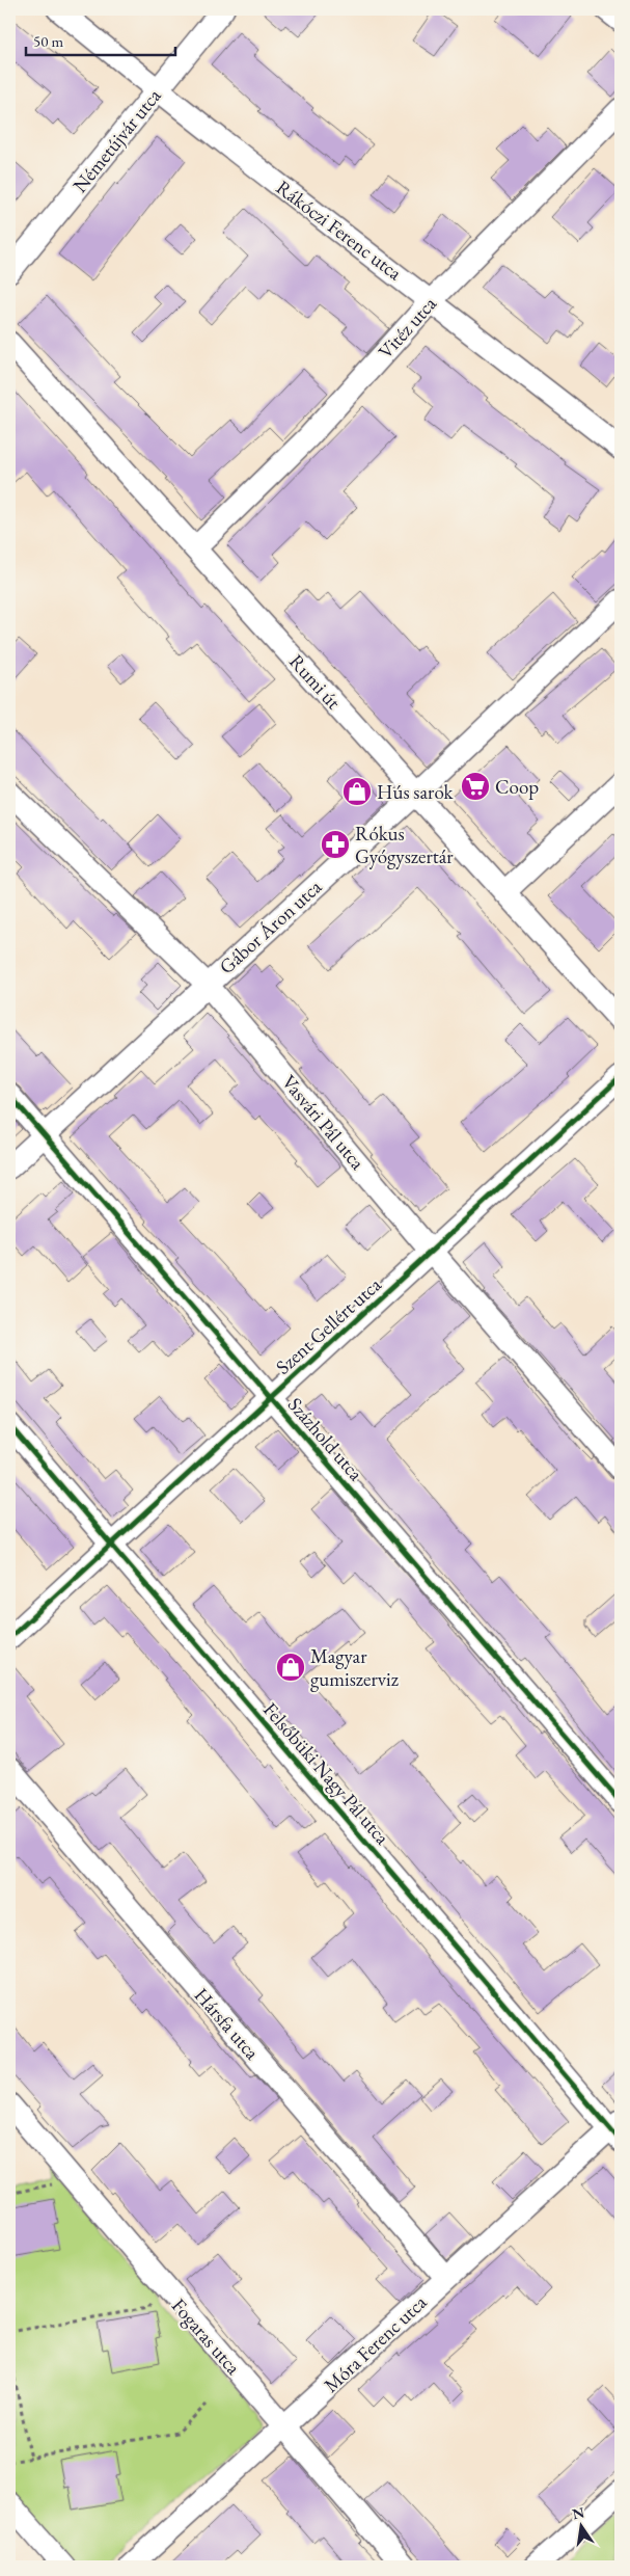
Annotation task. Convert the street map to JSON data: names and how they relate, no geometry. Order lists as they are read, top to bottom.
{
  "streets": {
    "street": [
      "Németújvár utca",
      "Rákóczi Ferenc utca",
      "Vitéz utca",
      "Rumi út",
      "Gábor Áron utca",
      "Vasvári Pál utca",
      "Szent Gellért utca",
      "Százhold utca",
      "Felsőbüki Nagy Pál utca",
      "Hársfa utca",
      "Fogaras utca",
      "Móra Ferenc utca"
    ]
  },
  "crossings": [
    ["Németújvár utca", "Rákóczi Ferenc utca"],
    ["Rákóczi Ferenc utca", "Vitéz utca"],
    ["Vitéz utca", "Rumi út"],
    ["Rumi út", "Gábor Áron utca"],
    ["Gábor Áron utca", "Vasvári Pál utca"],
    ["Gábor Áron utca", "Százhold utca"],
    ["Vasvári Pál utca", "Szent Gellért utca"],
    ["Szent Gellért utca", "Százhold utca"],
    ["Szent Gellért utca", "Felsőbüki Nagy Pál utca"],
    ["Felsőbüki Nagy Pál utca", "Móra Ferenc utca"],
    ["Hársfa utca", "Móra Ferenc utca"],
    ["Fogaras utca", "Móra Ferenc utca"]
  ],
  "places": {
    "supermarket": ["Coop"],
    "shop": ["Hús sarok", "Magyar gumiszerviz"],
    "pharmacy": ["Rókus Gyógyszertár"]
  },
  "scale_bar": "50 m",
  "north": "top"
}
